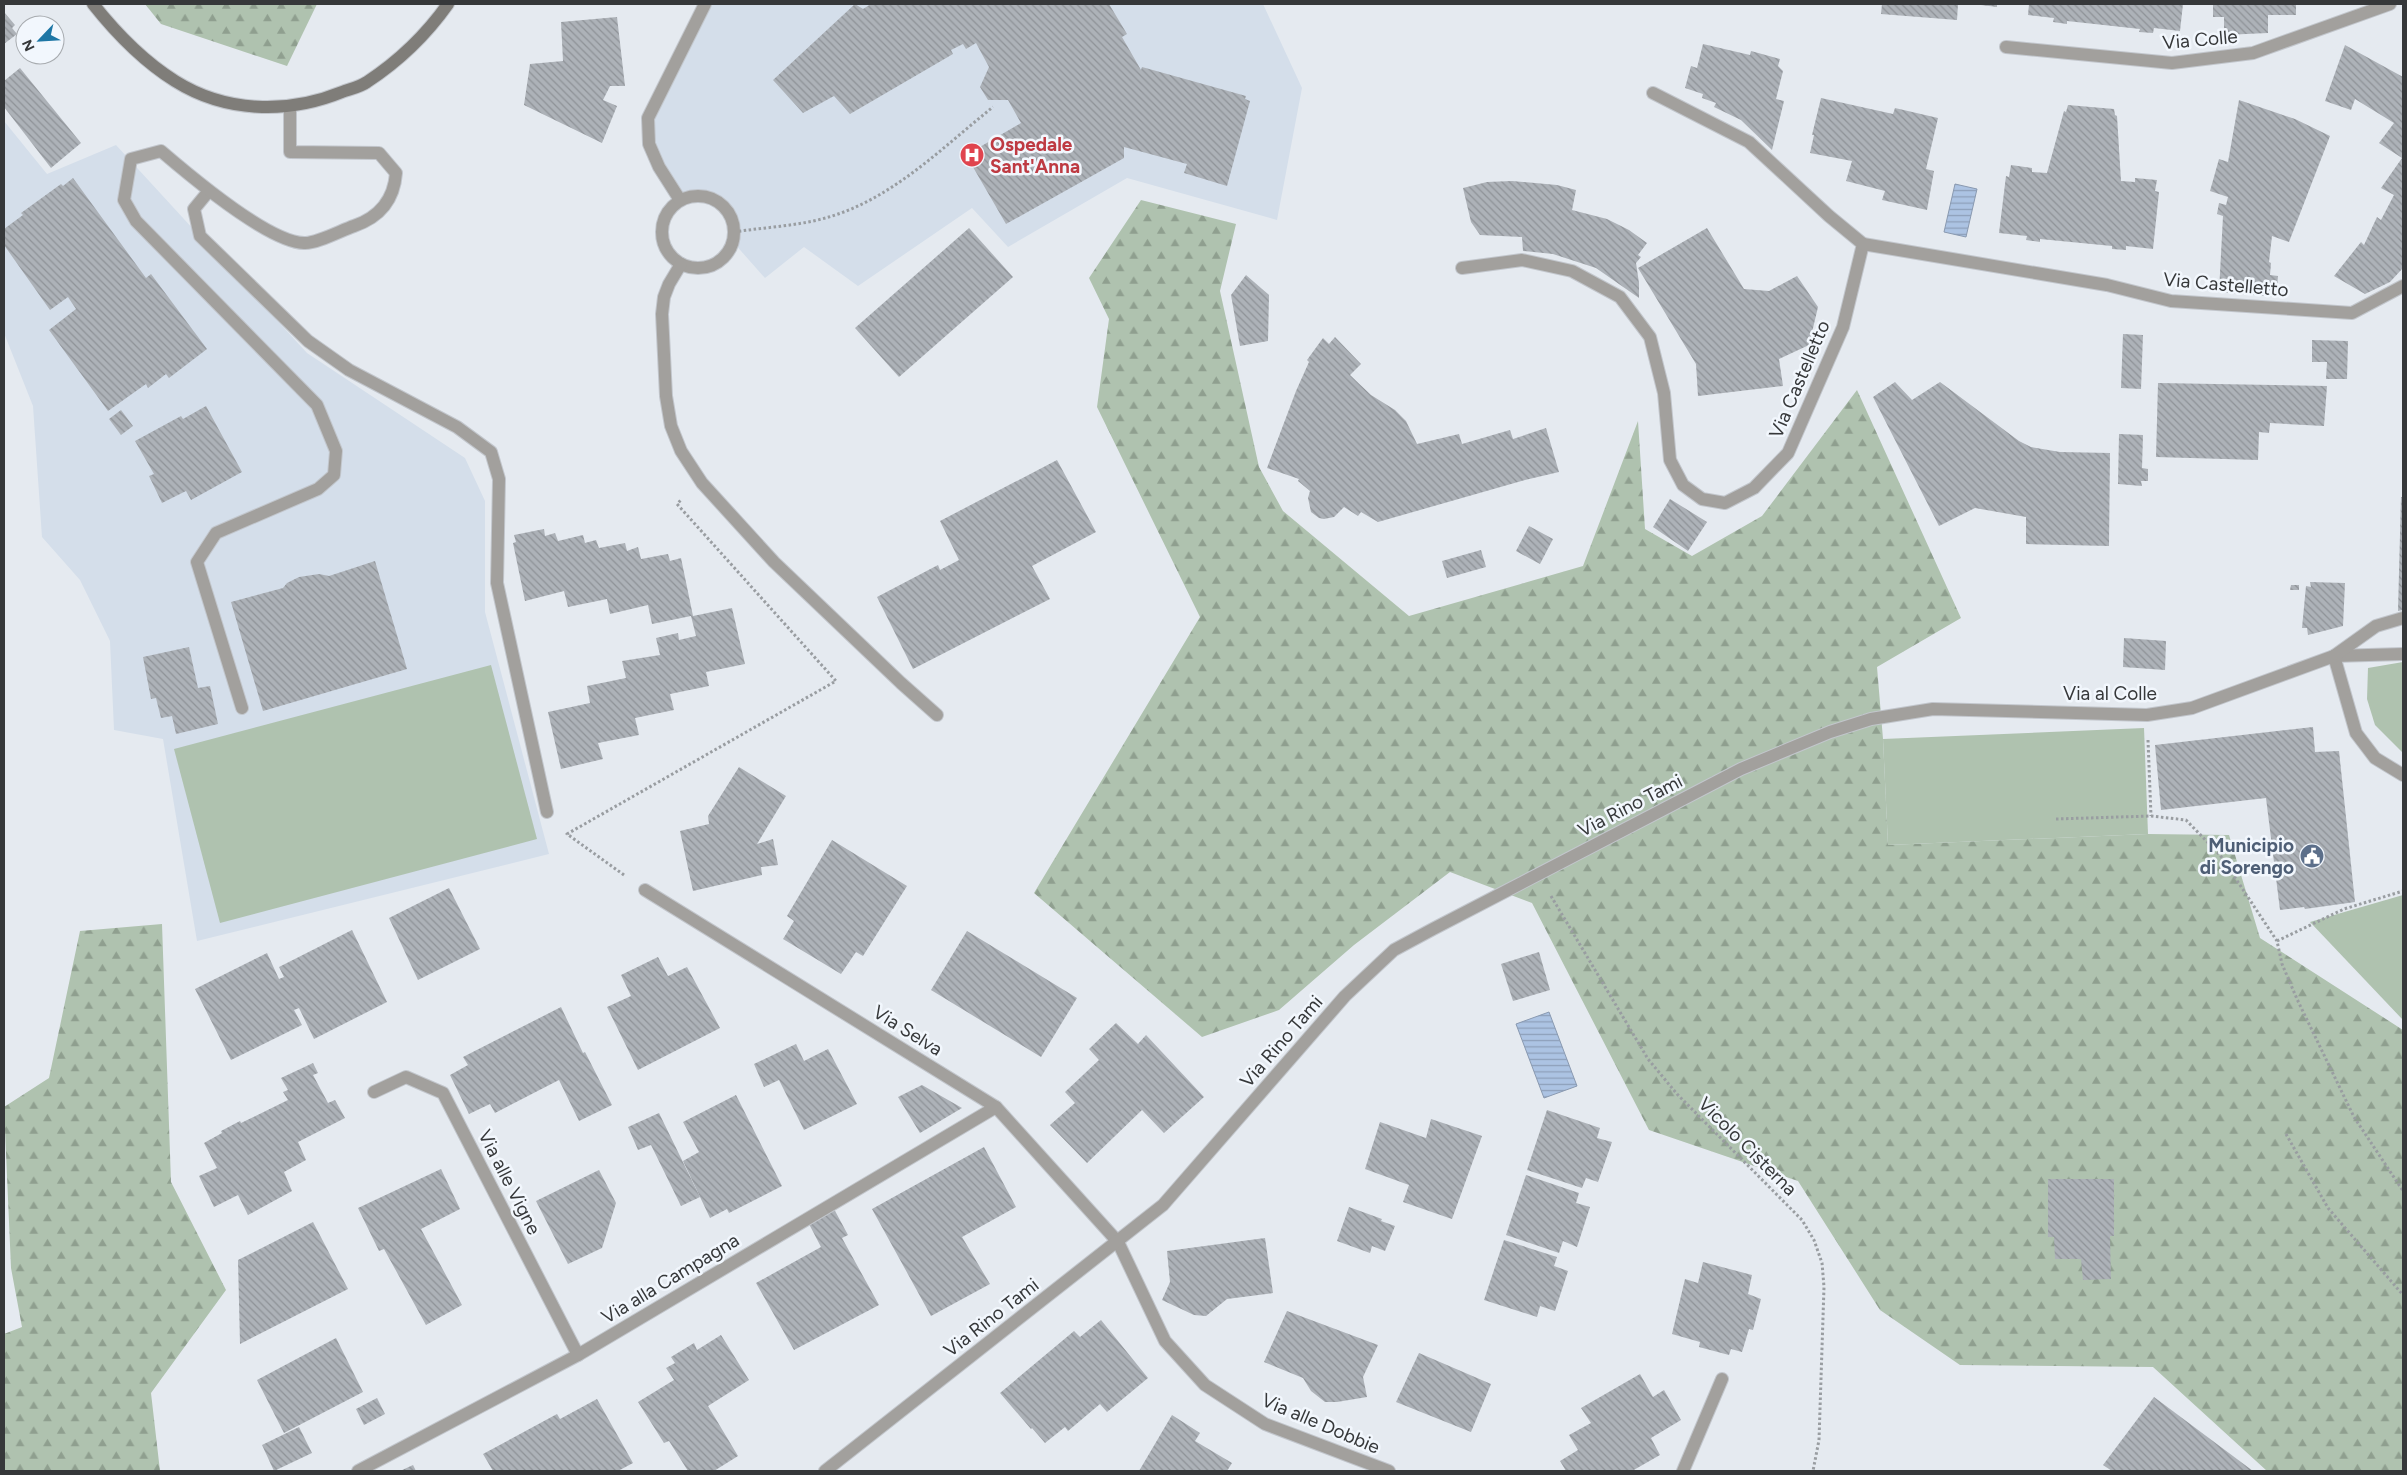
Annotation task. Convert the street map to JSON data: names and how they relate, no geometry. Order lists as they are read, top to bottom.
{
  "streets": {
    "street": [
      "Via Colle",
      "Via Castelletto",
      "Via al Colle",
      "Via Rino Tami",
      "Via Selva",
      "Via alle Vigne",
      "Via alla Campagna",
      "Via alle Dobbie"
    ],
    "path": ["Vicolo Cisterna"]
  },
  "crossings": [
    ["Via al Colle", "Via Rino Tami"],
    ["Via Rino Tami", "Via Selva"],
    ["Via Rino Tami", "Vicolo Cisterna"],
    ["Via Rino Tami", "Via alle Dobbie"],
    ["Via Selva", "Via alla Campagna"],
    ["Via Selva", "Via alle Dobbie"],
    ["Via alle Vigne", "Via alla Campagna"]
  ],
  "places": {
    "hospital": ["Ospedale Sant'Anna"],
    "public building": ["Municipio di Sorengo"]
  },
  "north": "bottom left"
}
